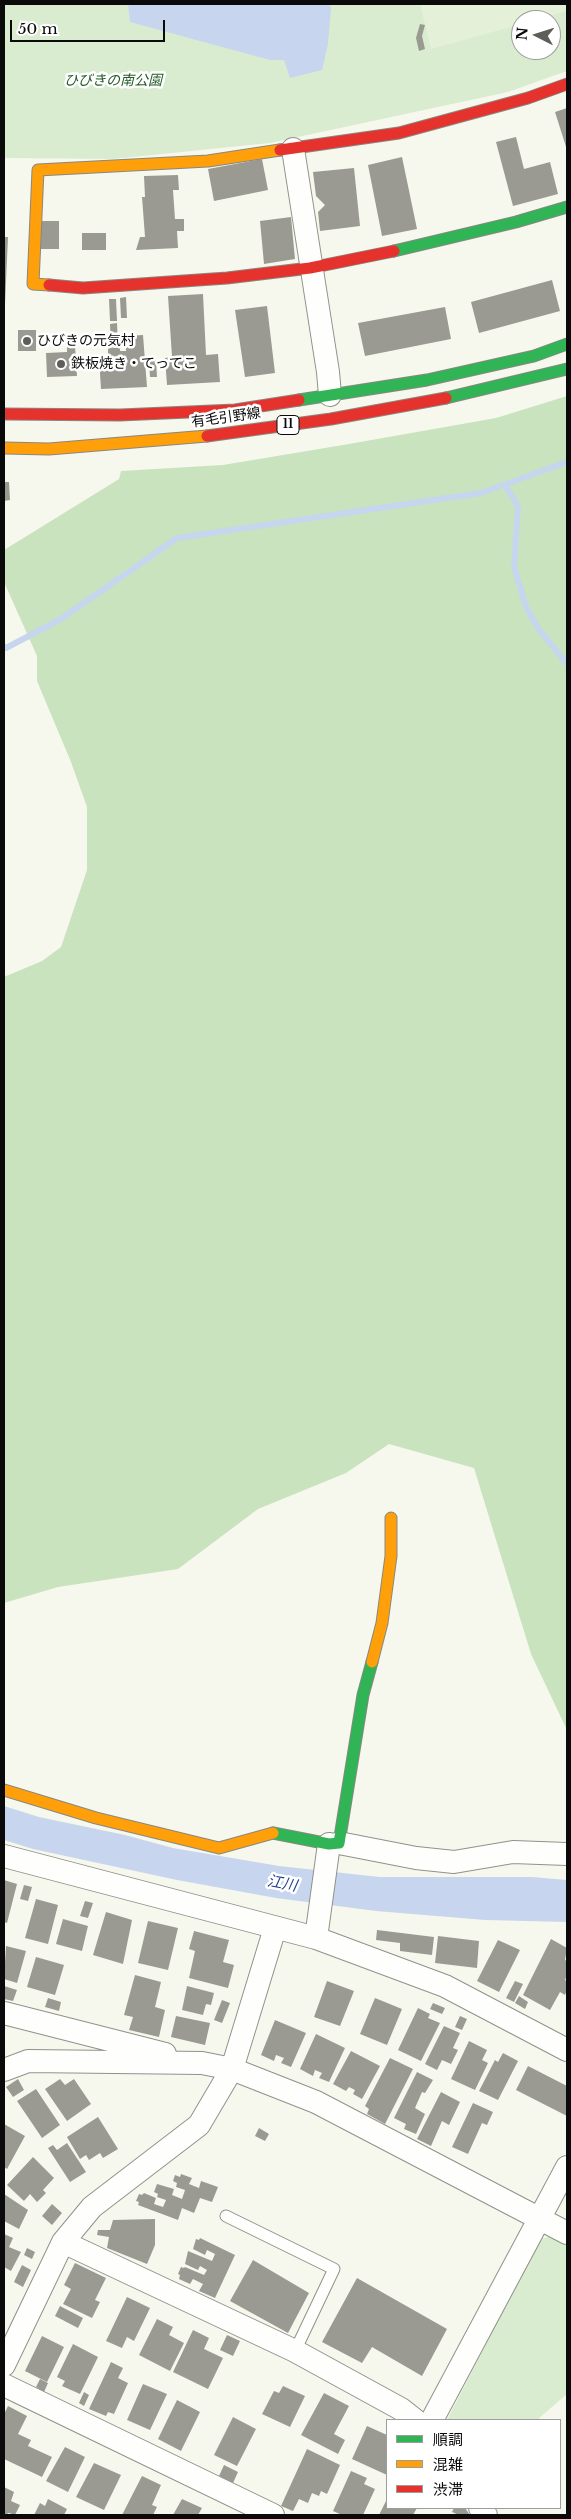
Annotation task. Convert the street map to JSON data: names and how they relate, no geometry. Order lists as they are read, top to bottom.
{
  "streets": {
    "street": ["有毛引野線", "11"]
  },
  "water": ["江川"],
  "parks": ["ひびきの南公園"],
  "places": ["ひびきの元気村", "鉄板焼き・てってこ"],
  "legend": ["順調", "混雑", "渋滞"],
  "scale_bar": "50 m",
  "north": "left"
}
